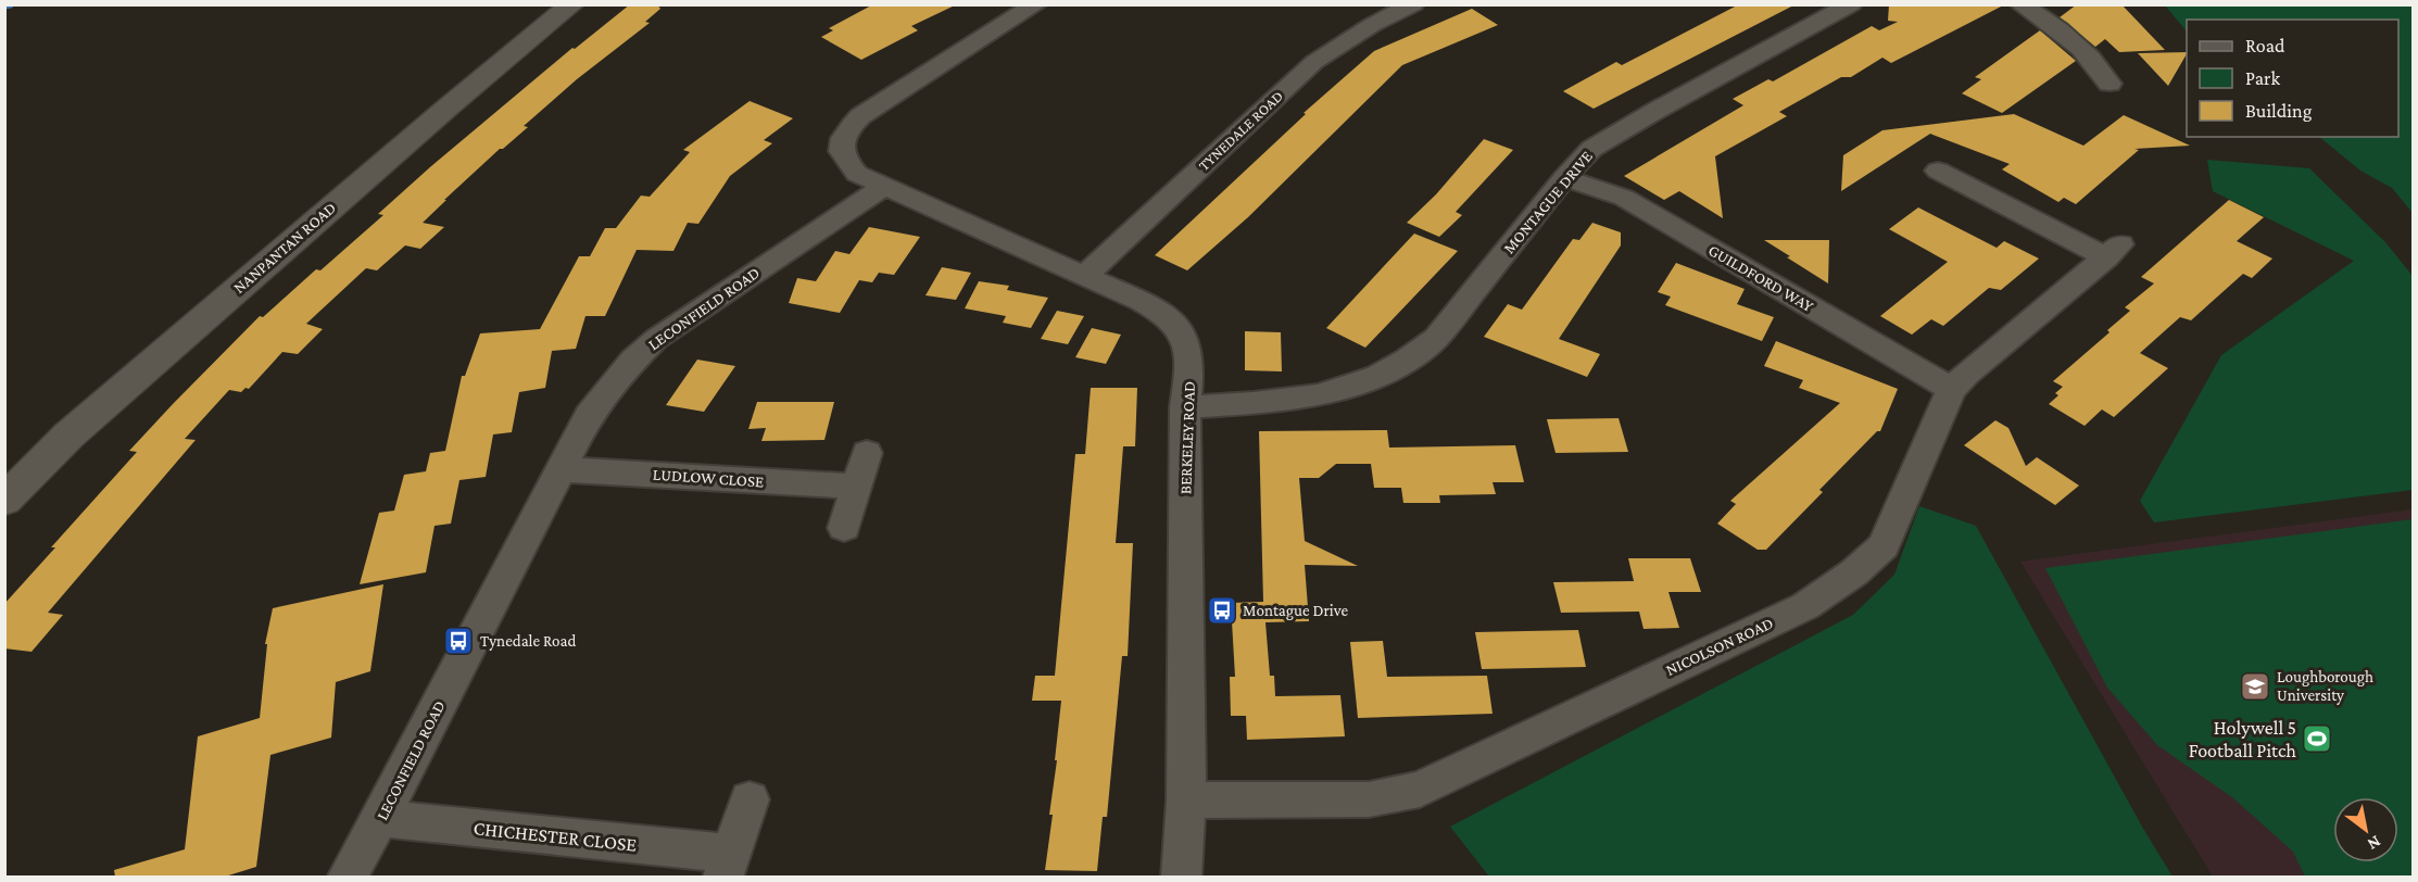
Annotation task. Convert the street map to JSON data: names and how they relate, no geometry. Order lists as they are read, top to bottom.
{
  "streets": {
    "street": [
      "TYNEDALE ROAD",
      "MONTAGUE DRIVE",
      "NANPANTAN ROAD",
      "GUILDFORD WAY",
      "LECONFIELD ROAD",
      "BERKELEY ROAD",
      "LUDLOW CLOSE",
      "NICOLSON ROAD",
      "CHICHESTER CLOSE"
    ]
  },
  "crossings": [
    ["TYNEDALE ROAD", "BERKELEY ROAD"],
    ["MONTAGUE DRIVE", "GUILDFORD WAY"],
    ["MONTAGUE DRIVE", "BERKELEY ROAD"],
    ["GUILDFORD WAY", "NICOLSON ROAD"],
    ["LECONFIELD ROAD", "BERKELEY ROAD"],
    ["LECONFIELD ROAD", "LUDLOW CLOSE"],
    ["LECONFIELD ROAD", "CHICHESTER CLOSE"],
    ["BERKELEY ROAD", "NICOLSON ROAD"]
  ],
  "places": {
    "bus stop": ["Montague Drive", "Tynedale Road"],
    "school or university": ["Loughborough University"],
    "sports": ["Holywell 5 Football Pitch"]
  },
  "legend": ["Road", "Park", "Building"],
  "north": "bottom right"
}
